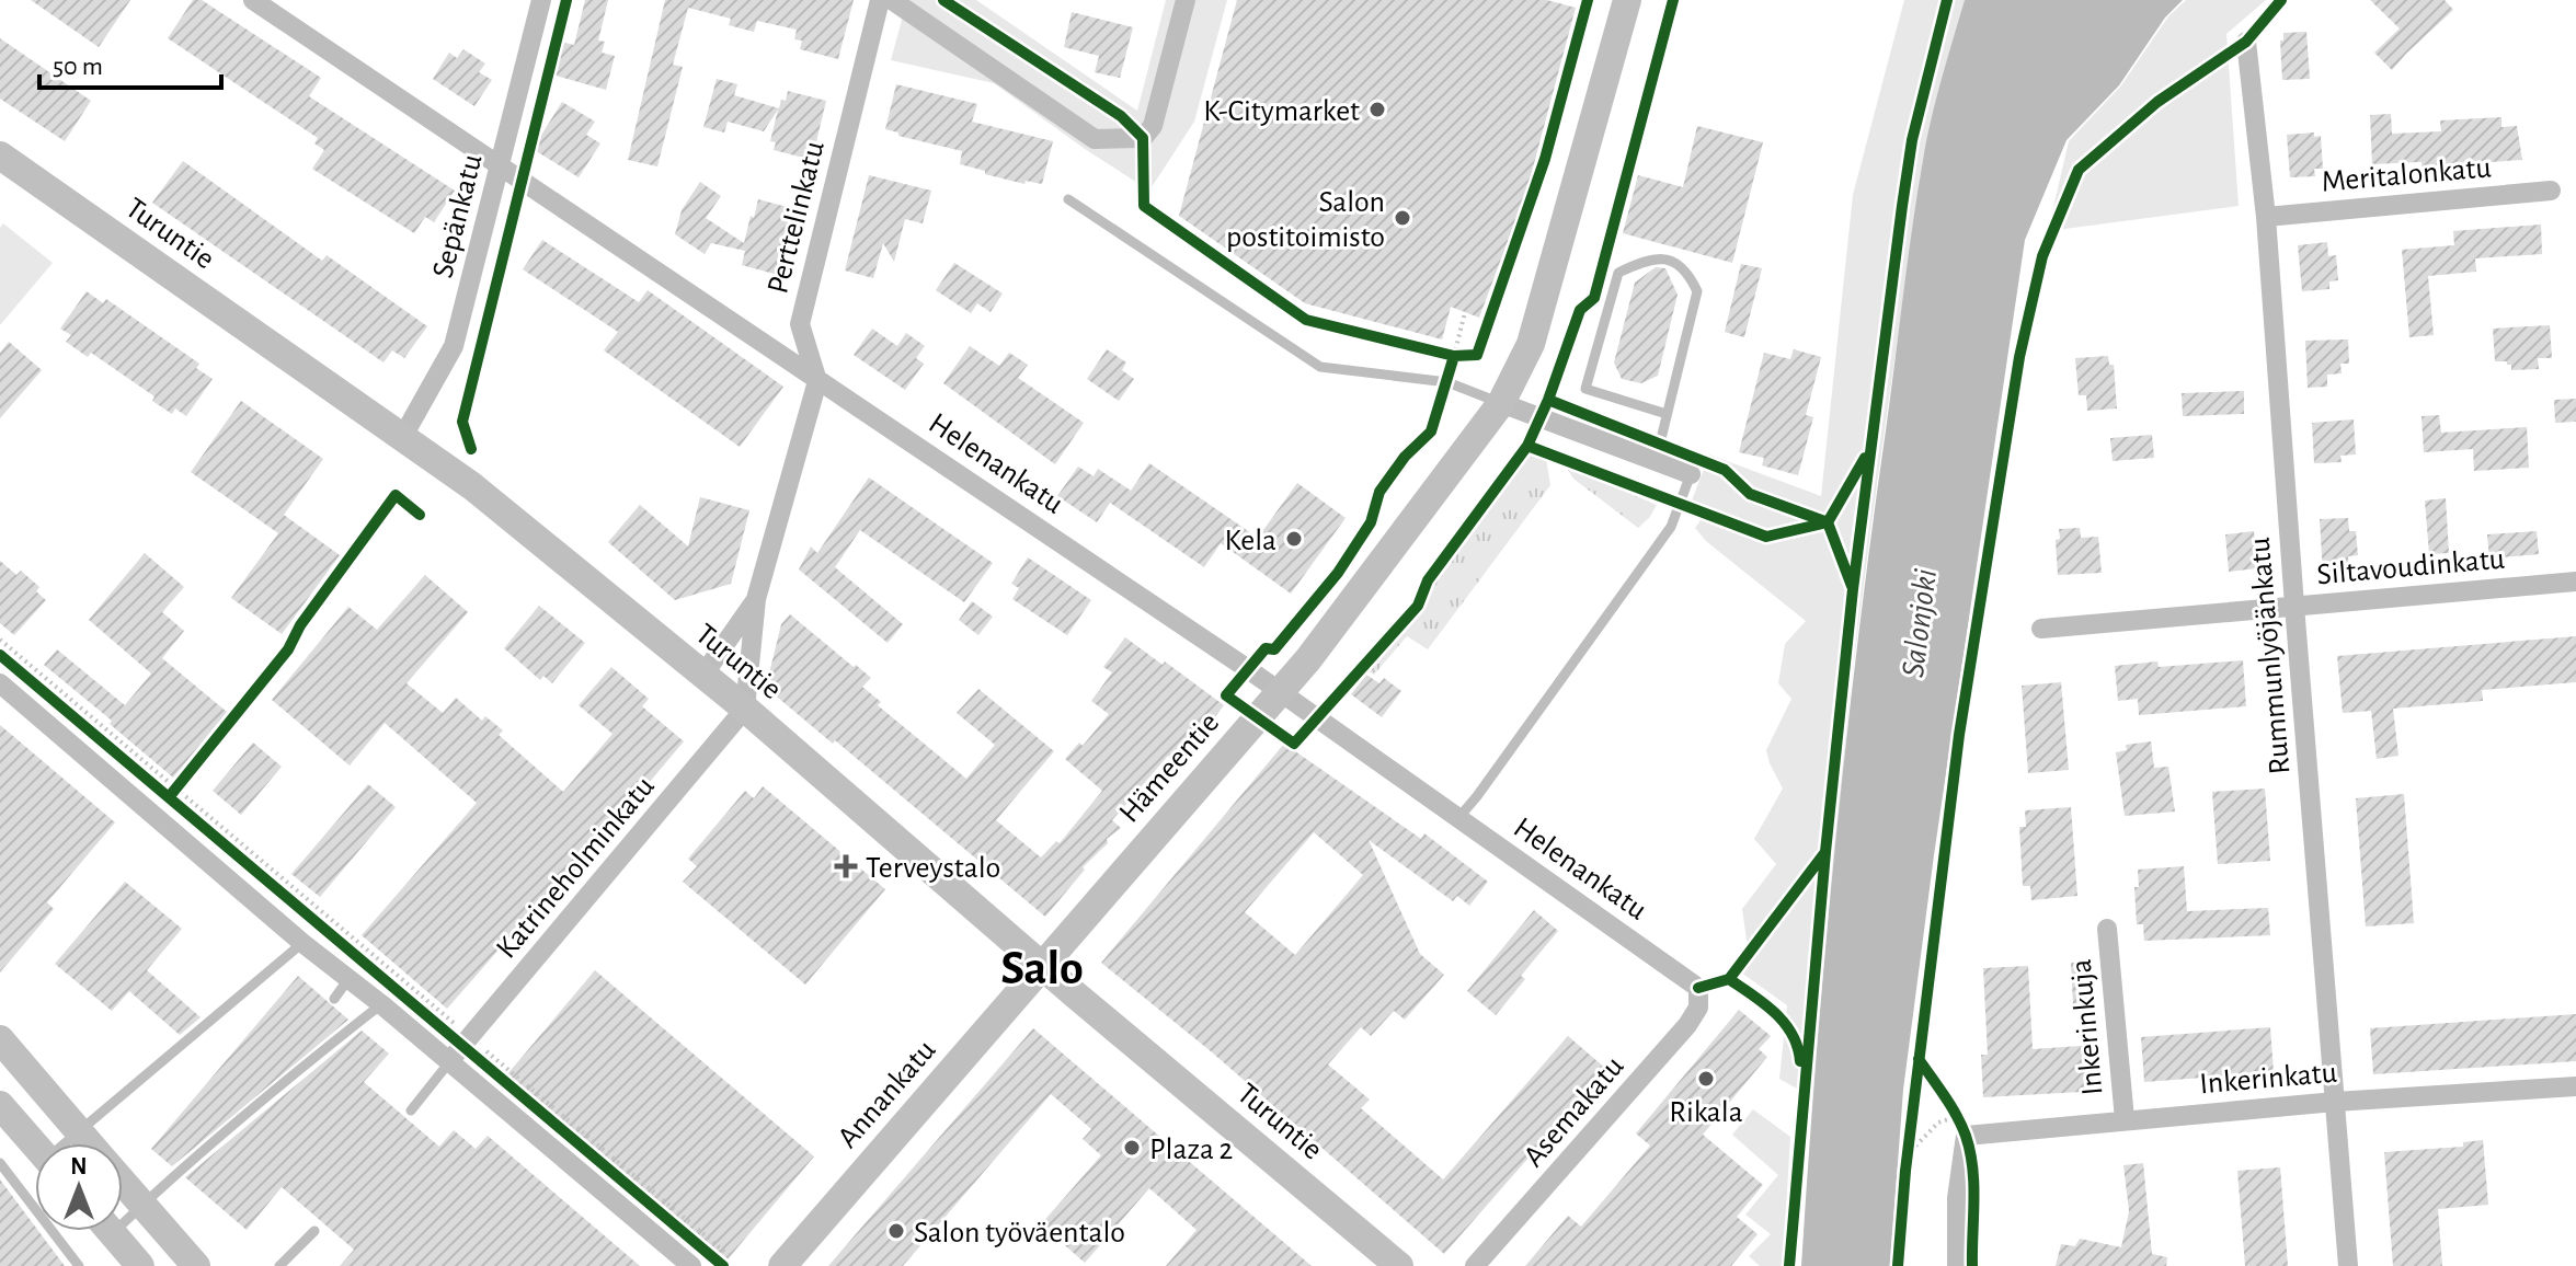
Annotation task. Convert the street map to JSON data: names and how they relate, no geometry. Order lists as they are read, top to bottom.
{
  "streets": {
    "main road": ["Turuntie", "Hämeentie", "Annankatu"],
    "street": [
      "Meritalonkatu",
      "Sepänkatu",
      "Perttelinkatu",
      "Helenankatu",
      "Siltavoudinkatu",
      "Rummunlyöjänkatu",
      "Katrineholminkatu",
      "Inkerinkuja",
      "Inkerinkatu",
      "Asemakatu"
    ]
  },
  "crossings": [
    ["Meritalonkatu", "Rummunlyöjänkatu"],
    ["Sepänkatu", "Turuntie"],
    ["Sepänkatu", "Helenankatu"],
    ["Perttelinkatu", "Helenankatu"],
    ["Turuntie", "Hämeentie"],
    ["Turuntie", "Katrineholminkatu"],
    ["Turuntie", "Annankatu"],
    ["Helenankatu", "Hämeentie"],
    ["Helenankatu", "Asemakatu"],
    ["Siltavoudinkatu", "Rummunlyöjänkatu"],
    ["Rummunlyöjänkatu", "Inkerinkatu"],
    ["Hämeentie", "Annankatu"],
    ["Inkerinkuja", "Inkerinkatu"]
  ],
  "districts": ["Salo"],
  "water": ["Salonjoki"],
  "places": {
    "other": [
      "K-Citymarket",
      "Salon postitoimisto",
      "Kela",
      "Rikala",
      "Plaza 2",
      "Salon työväentalo"
    ],
    "health": ["Terveystalo"]
  },
  "scale_bar": "50 m",
  "north": "top"
}
